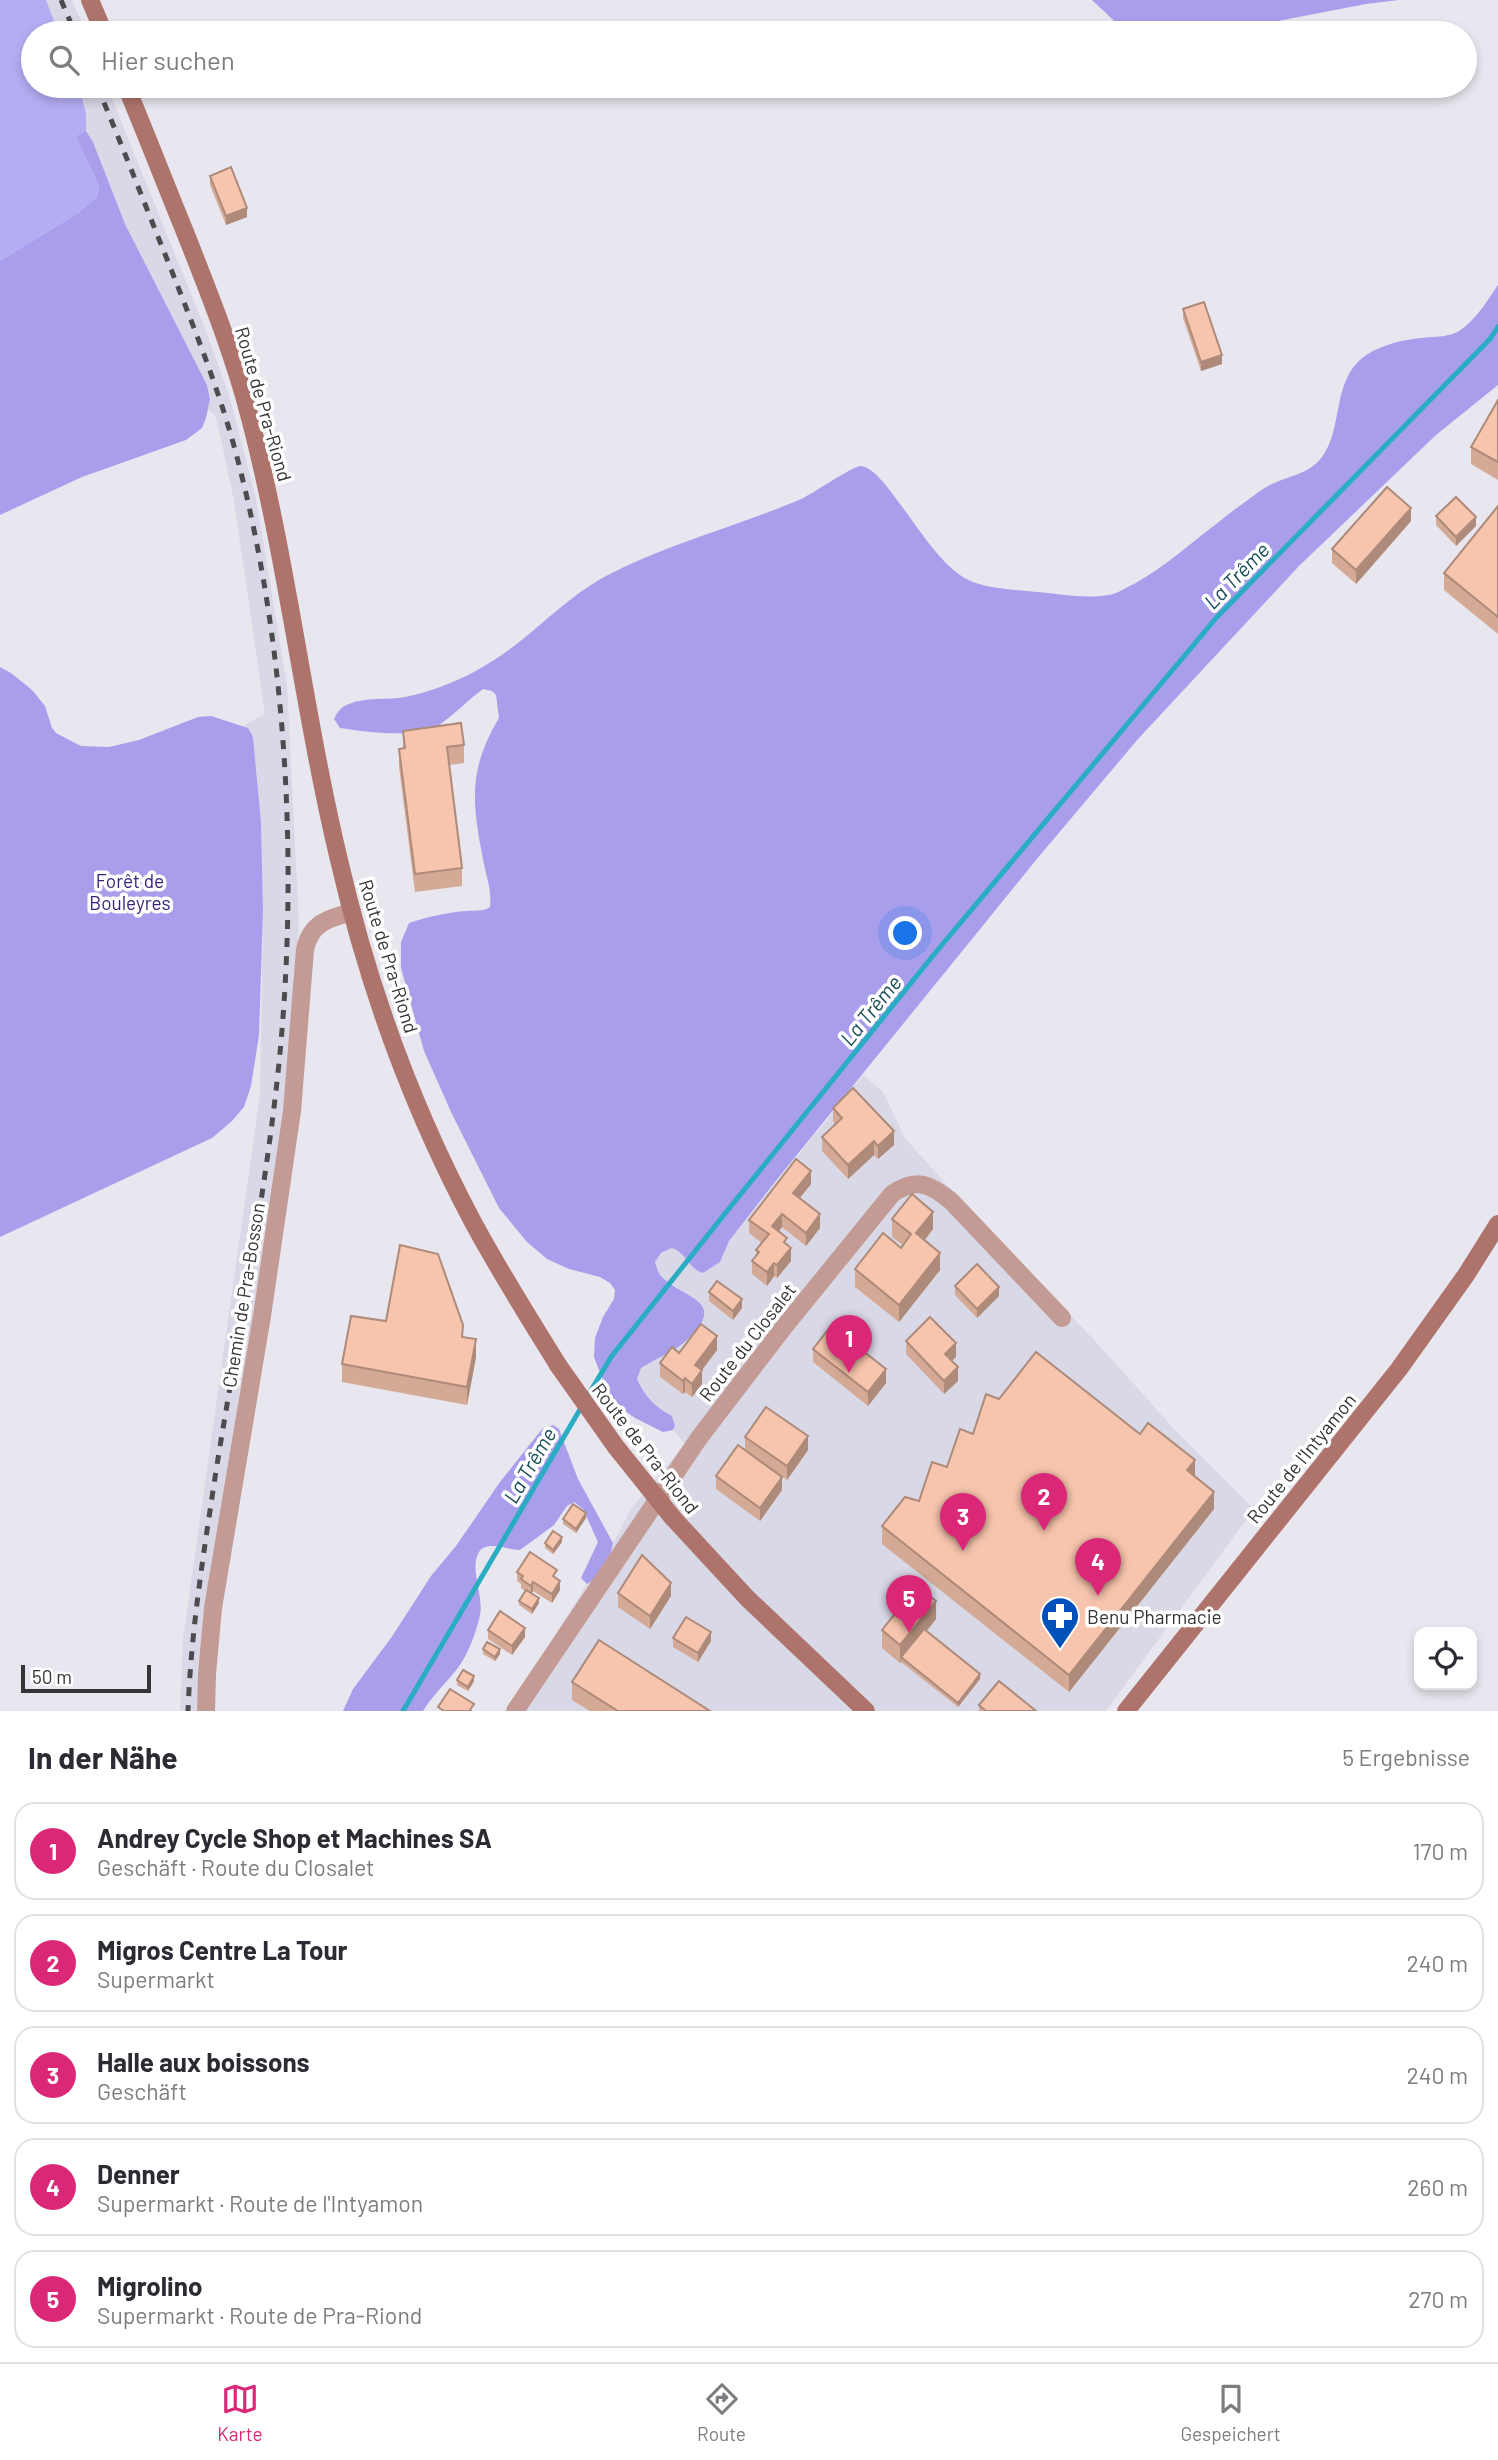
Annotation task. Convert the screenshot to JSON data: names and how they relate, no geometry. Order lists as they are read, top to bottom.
{
  "streets": {
    "main road": ["Route de Pra-Riond", "Route de l'Intyamon"],
    "street": ["Chemin de Pra-Bosson", "Route du Closalet"]
  },
  "crossings": [
    ["Route de Pra-Riond", "Chemin de Pra-Bosson"]
  ],
  "water": ["La Trême"],
  "parks": ["Forêt de Bouleyres"],
  "places": {
    "pharmacy": ["Benu Pharmacie"]
  },
  "scale_bar": "50 m",
  "page": {
    "search": "Hier suchen",
    "pins": [
      "1",
      "2",
      "3",
      "4",
      "5"
    ],
    "scale": "50 m",
    "heading": ["In der Nähe", "5 Ergebnisse"],
    "list": [
      {
        "mark": "1",
        "name": "Andrey Cycle Shop et Machines SA",
        "note": "Geschäft · Route du Closalet",
        "value": "170 m"
      },
      {
        "mark": "2",
        "name": "Migros Centre La Tour",
        "note": "Supermarkt",
        "value": "240 m"
      },
      {
        "mark": "3",
        "name": "Halle aux boissons",
        "note": "Geschäft",
        "value": "240 m"
      },
      {
        "mark": "4",
        "name": "Denner",
        "note": "Supermarkt · Route de l'Intyamon",
        "value": "260 m"
      },
      {
        "mark": "5",
        "name": "Migrolino",
        "note": "Supermarkt · Route de Pra-Riond",
        "value": "270 m"
      }
    ],
    "nav": ["Karte", "Route", "Gespeichert"]
  }
}
